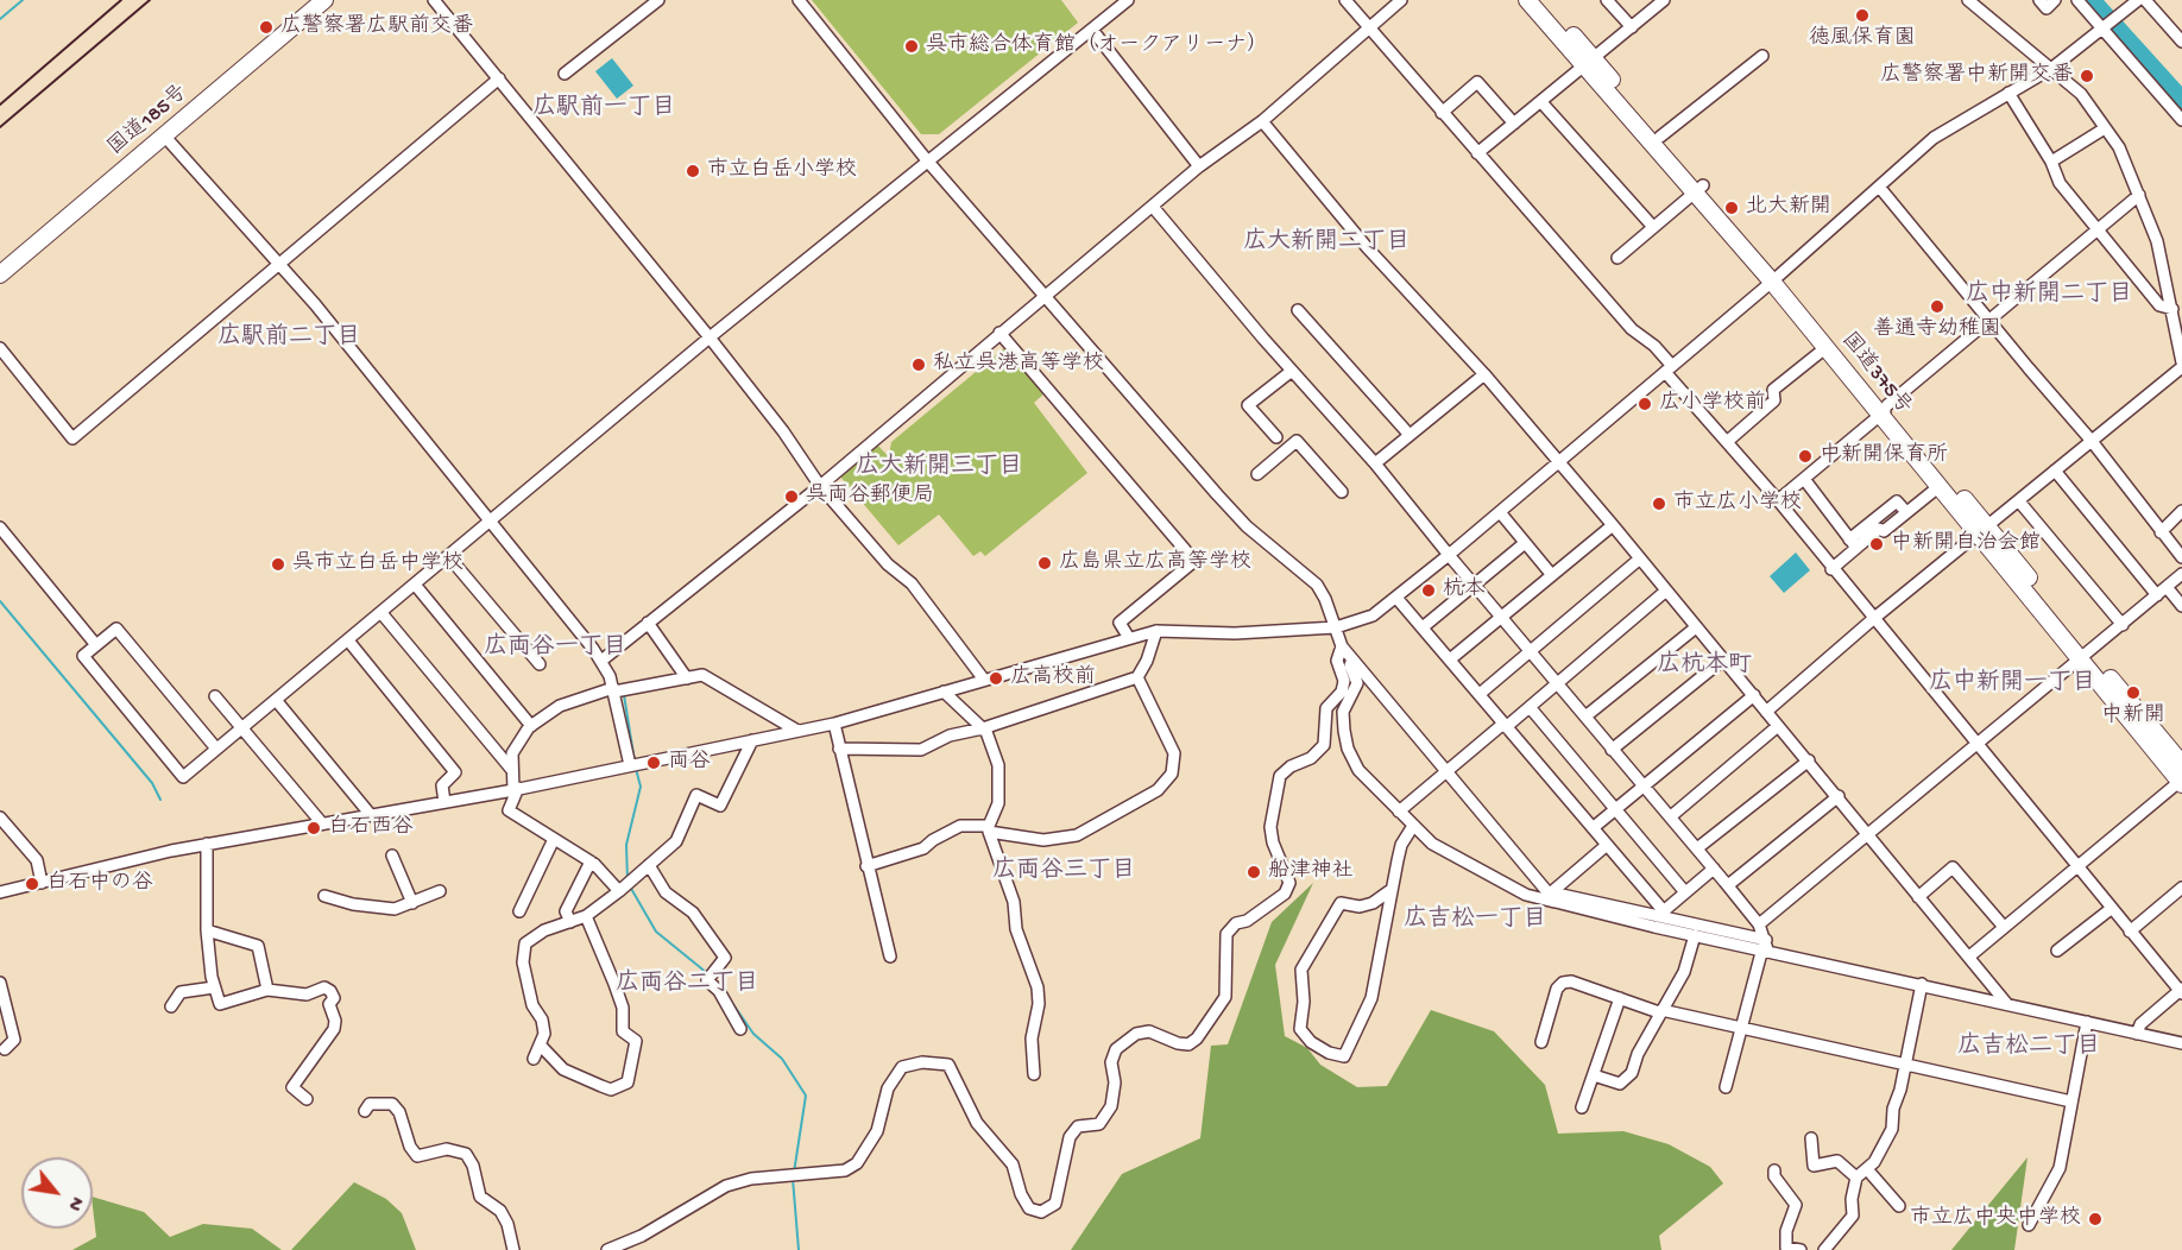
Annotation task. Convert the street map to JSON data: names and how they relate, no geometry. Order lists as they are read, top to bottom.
{
  "streets": {
    "highway": ["国道185号", "国道375号"]
  },
  "districts": [
    "広駅前一丁目",
    "広大新開二丁目",
    "広中新開二丁目",
    "広駅前二丁目",
    "広大新開三丁目",
    "広両谷一丁目",
    "広杭本町",
    "広中新開一丁目",
    "広両谷三丁目",
    "広吉松一丁目",
    "広両谷二丁目",
    "広吉松二丁目"
  ],
  "places": [
    "徳風保育園",
    "広警察署広駅前交番",
    "呉市総合体育館（オークアリーナ）",
    "広警察署中新開交番",
    "市立白岳小学校",
    "北大新開",
    "善通寺幼稚園",
    "私立呉港高等学校",
    "広小学校前",
    "中新開保育所",
    "呉両谷郵便局",
    "市立広小学校",
    "中新開自治会館",
    "広島県立広高等学校",
    "呉市立白岳中学校",
    "杭本",
    "広高校前",
    "中新開",
    "両谷",
    "白石西谷",
    "船津神社",
    "白石中の谷",
    "市立広中央中学校"
  ],
  "north": "bottom right"
}
